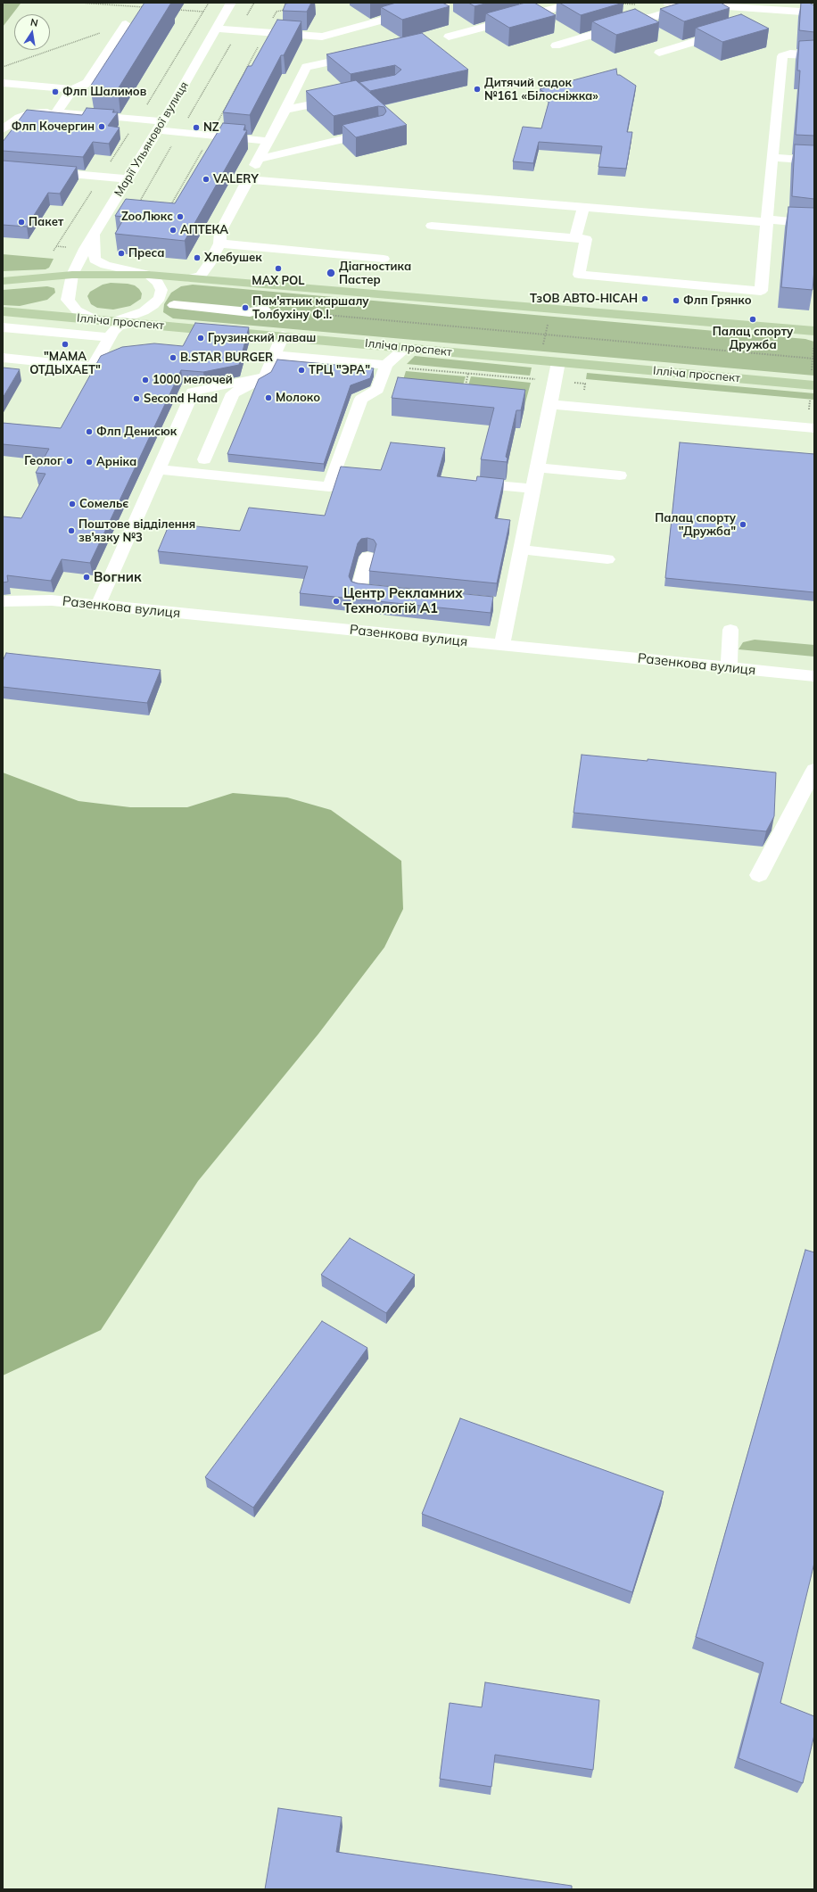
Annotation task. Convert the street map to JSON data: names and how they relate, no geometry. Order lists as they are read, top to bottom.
{
  "streets": {
    "main road": ["Ілліча проспект"],
    "street": ["Марії Ульянової вулиця", "Разенкова вулиця"]
  },
  "crossings": [
    ["Марії Ульянової вулиця", "Ілліча проспект"]
  ],
  "places": [
    "Дитячий садок №161 «Білосніжка»",
    "Флп Шалимов",
    "Флп Кочергин",
    "NZ",
    "VALERY",
    "ZooЛюкс",
    "Пакет",
    "АПТЕКА",
    "Преса",
    "Хлебушек",
    "MAX POL",
    "Діагностика Пастер",
    "ТзОВ АВТО-НІСАН",
    "Флп Грянко",
    "Пам'ятник маршалу Толбухіну Ф.І.",
    "Палац спорту Дружба",
    "Грузинский лаваш",
    "\"МАМА ОТДЫХАЕТ\"",
    "B.STAR BURGER",
    "ТРЦ \"ЭРА\"",
    "1000 мелочей",
    "Молоко",
    "Second Hand",
    "Флп Денисюк",
    "Геолог",
    "Арніка",
    "Сомельє",
    "Палац спорту \"Дружба\"",
    "Поштове відділення зв'язку №3",
    "Вогник",
    "Центр Рекламних Технологій А1"
  ],
  "north": "top"
}
